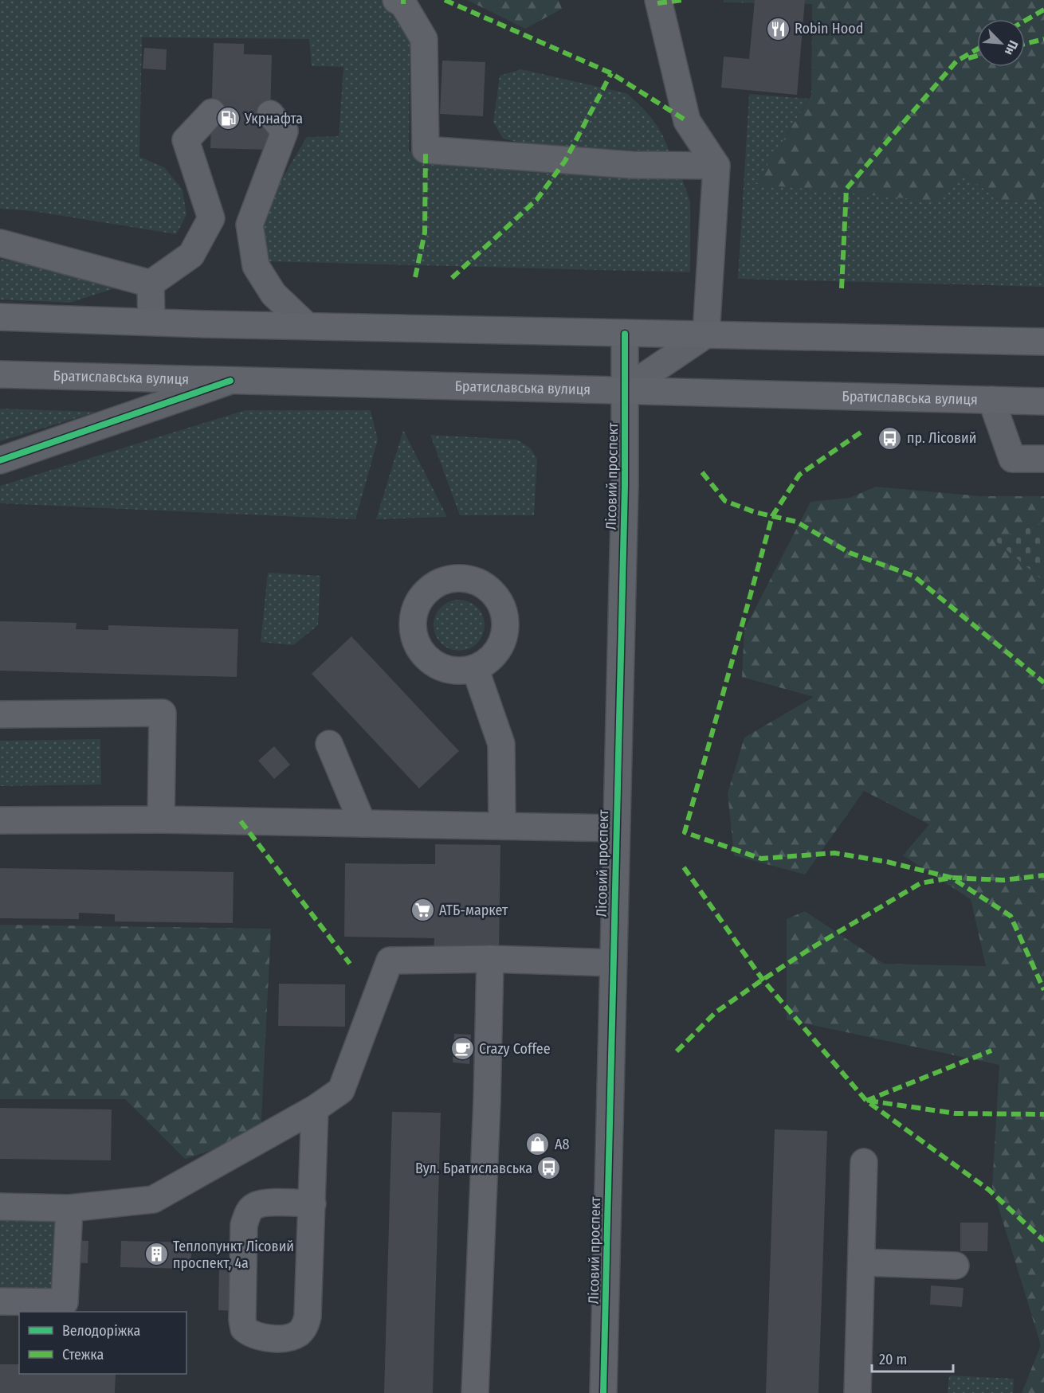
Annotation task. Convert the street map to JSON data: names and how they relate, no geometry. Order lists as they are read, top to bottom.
{
  "streets": {
    "main road": ["Братиславська вулиця"],
    "street": ["Лісовий проспект"]
  },
  "crossings": [
    ["Братиславська вулиця", "Лісовий проспект"]
  ],
  "places": {
    "restaurant": ["Robin Hood"],
    "fuel station": ["Укрнафта"],
    "bus stop": ["пр. Лісовий", "Вул. Братиславська"],
    "supermarket": ["АТБ-маркет"],
    "cafe": ["Crazy Coffee"],
    "shop": ["А8"],
    "building": ["Теплопункт Лісовий проспект, 4а"]
  },
  "legend": ["Велодоріжка", "Стежка"],
  "scale_bar": "20 m",
  "north": "bottom right"
}
